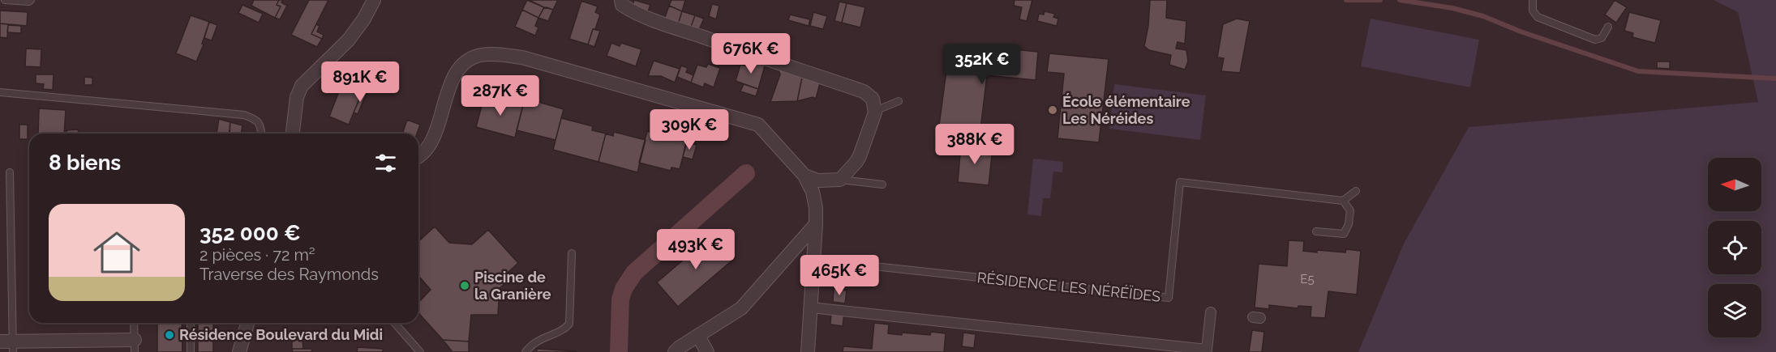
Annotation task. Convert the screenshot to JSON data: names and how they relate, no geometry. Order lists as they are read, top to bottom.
{
  "streets": {
    "lane": ["RÉSIDENCE LES NÉRÉÏDES"]
  },
  "places": ["École élémentaire Les Néréides", "Piscine de la Granière", "Résidence Boulevard du Midi"],
  "house_numbers": ["E5"],
  "north": "left",
  "page": {
    "price": [
      "676K €",
      "352K €",
      "891K €",
      "287K €",
      "309K €",
      "388K €",
      "493K €",
      "465K €"
    ],
    "heading": "8 biens",
    "list": [
      {
        "name": "352 000 €",
        "note": "2 pièces · 72 m² · Traverse des Raymonds"
      }
    ]
  }
}
